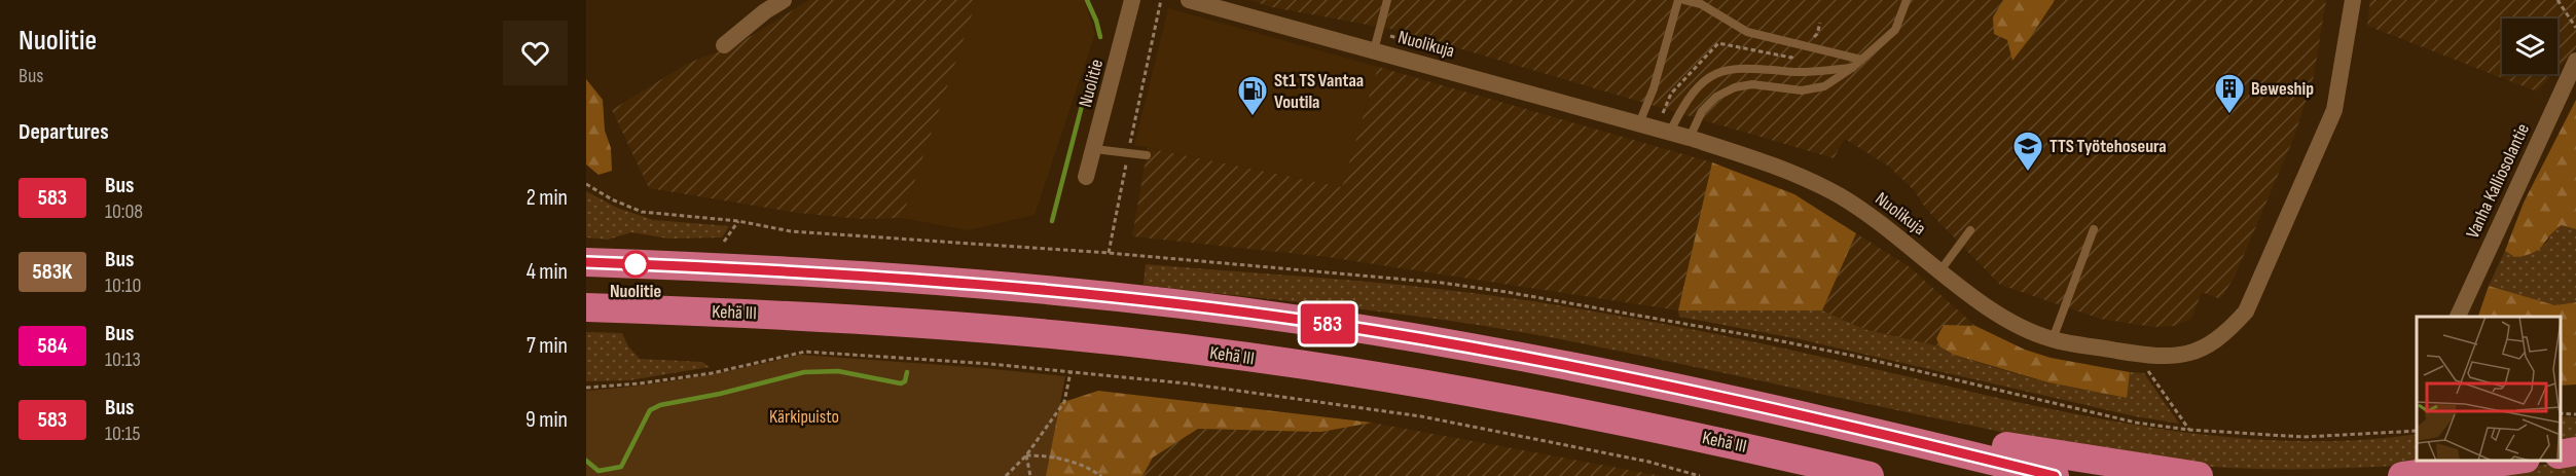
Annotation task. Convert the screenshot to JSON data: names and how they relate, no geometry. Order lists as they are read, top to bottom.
{
  "streets": {
    "highway": ["Kehä III"],
    "street": ["Nuolikuja", "Nuolitie", "Vanha Kalliosolantie"]
  },
  "parks": ["Kärkipuisto"],
  "places": {
    "building": ["Beweship"],
    "fuel station": ["St1 TS Vantaa Voutila"],
    "school or university": ["TTS Työtehoseura"],
    "other": ["Nuolitie"]
  },
  "lines": ["bus line 583"],
  "page": {
    "heading": [
      ["Nuolitie", "Bus"],
      "Departures"
    ],
    "on_map": "583",
    "list": [
      {
        "mark": "583",
        "name": "Bus",
        "note": "10:08",
        "value": "2 min"
      },
      {
        "mark": "583K",
        "name": "Bus",
        "note": "10:10",
        "value": "4 min"
      },
      {
        "mark": "584",
        "name": "Bus",
        "note": "10:13",
        "value": "7 min"
      },
      {
        "mark": "583",
        "name": "Bus",
        "note": "10:15",
        "value": "9 min"
      }
    ]
  }
}
